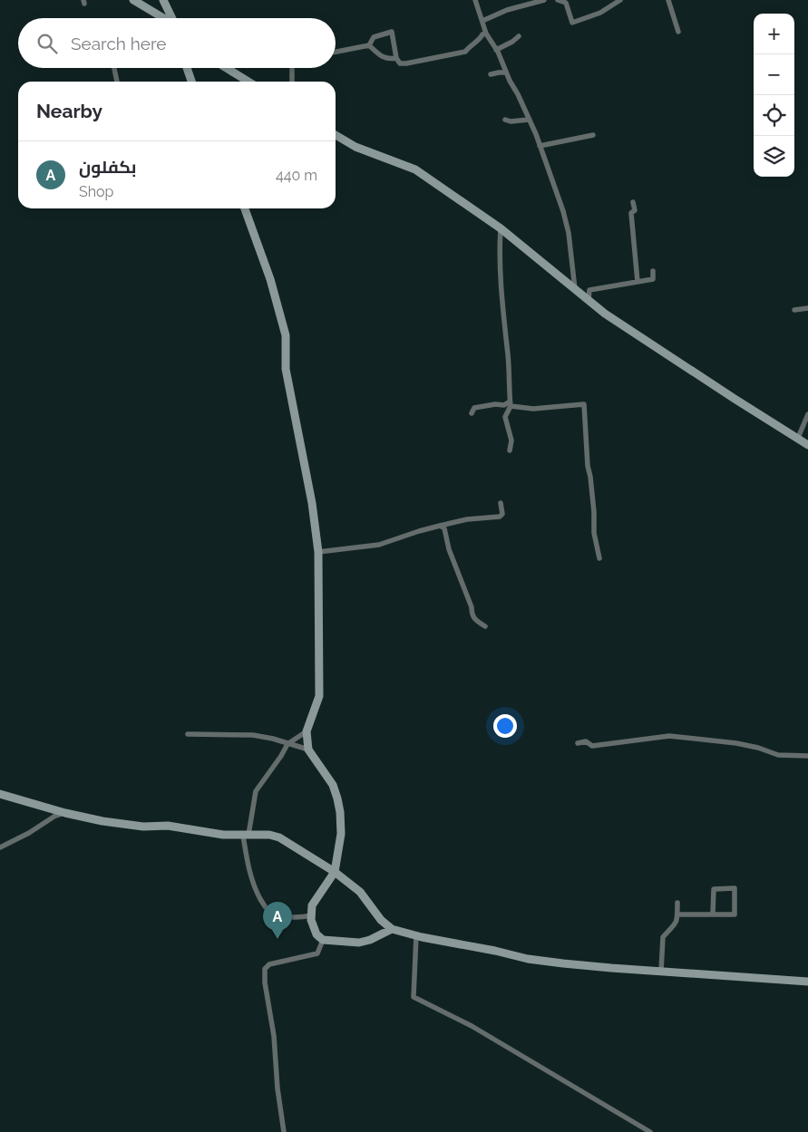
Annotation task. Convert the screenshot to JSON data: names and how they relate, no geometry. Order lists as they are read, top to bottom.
{
  "page": {
    "map_buttons": ["+", "−"],
    "search": "Search here",
    "heading": "Nearby",
    "list": [
      {
        "mark": "A",
        "name": "بكفلون",
        "note": "Shop",
        "value": "440 m"
      }
    ],
    "pins": "A"
  }
}
